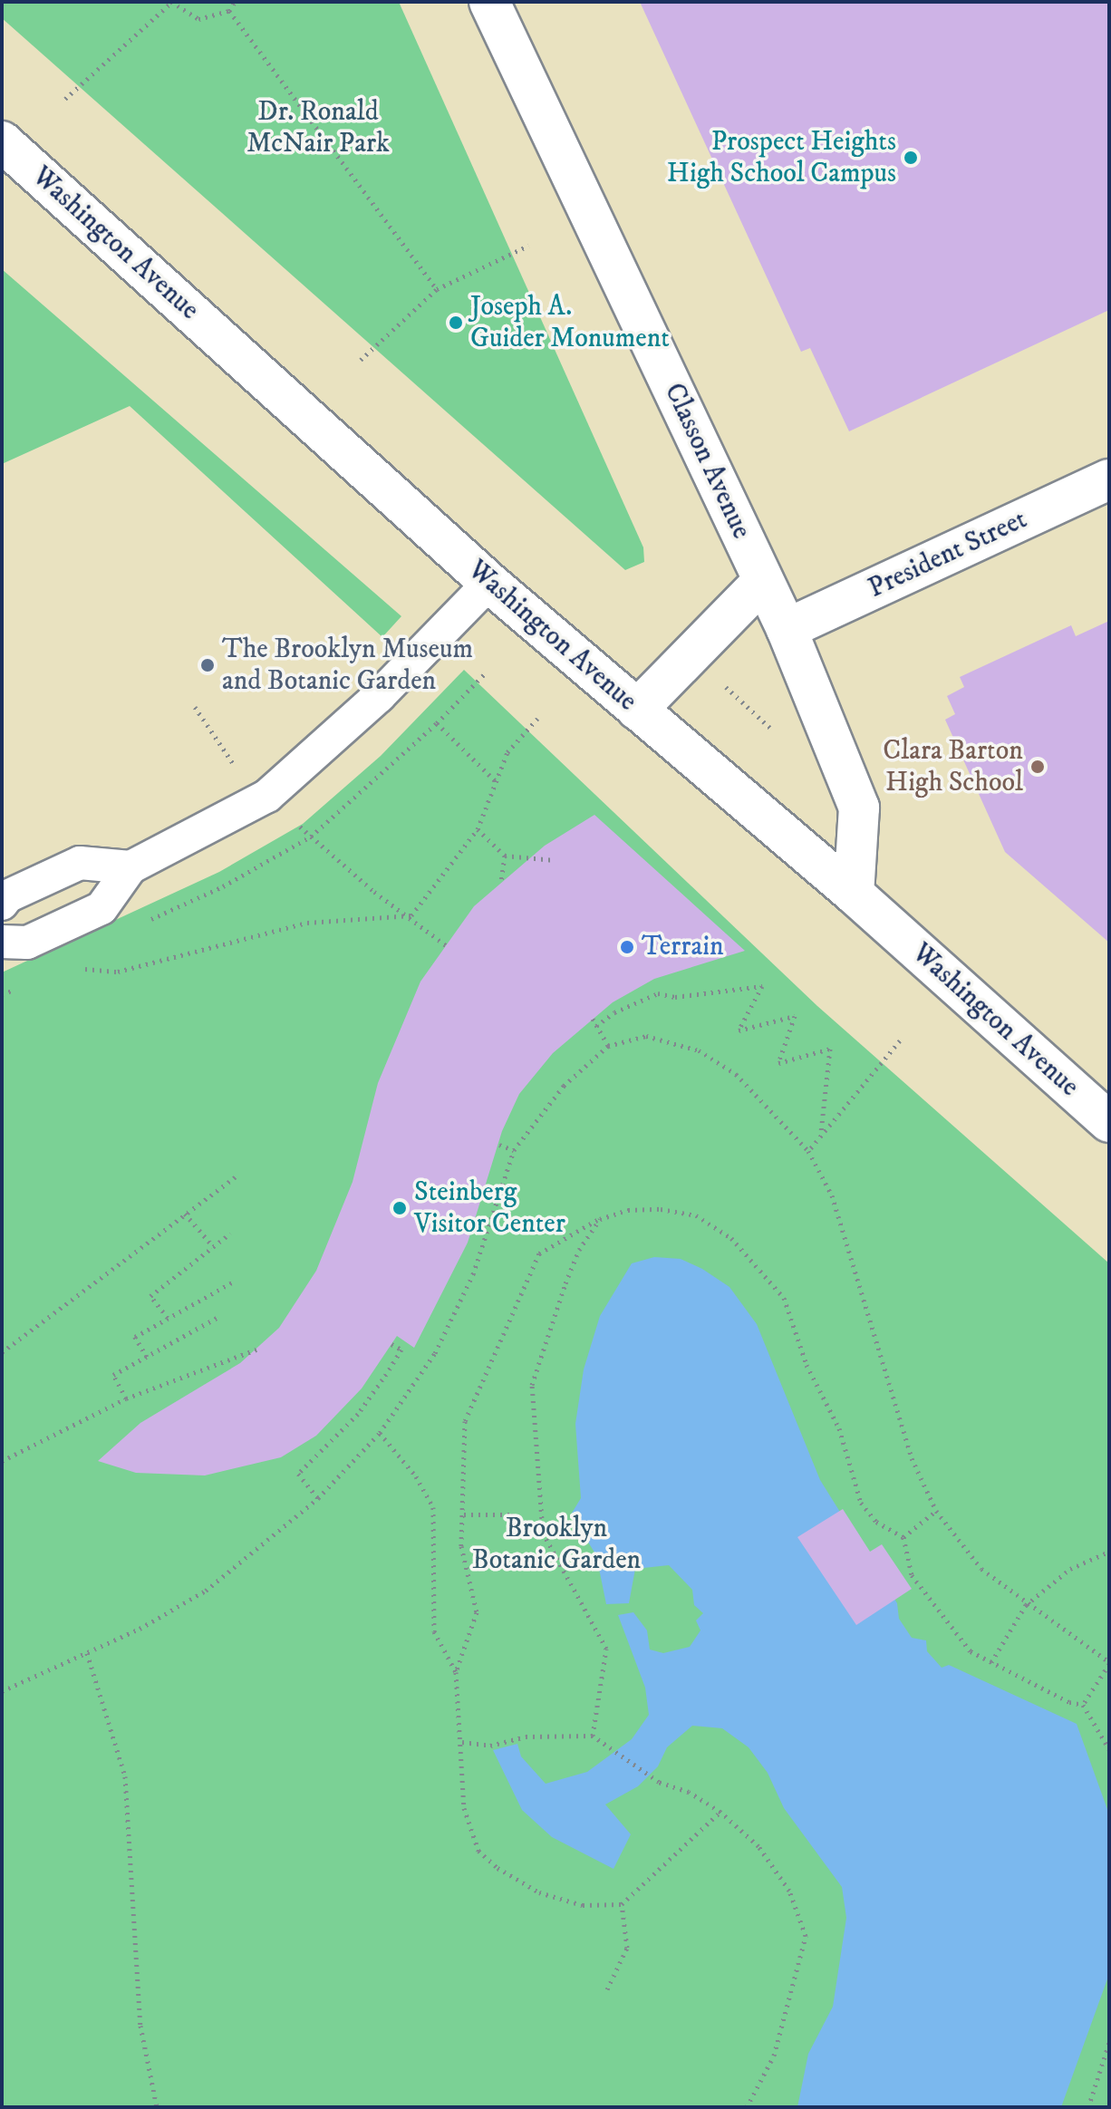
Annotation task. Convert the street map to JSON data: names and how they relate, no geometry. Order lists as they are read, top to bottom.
{
  "streets": {
    "street": ["Washington Avenue", "Classon Avenue", "President Street"]
  },
  "crossings": [
    ["Washington Avenue", "Classon Avenue"],
    ["Classon Avenue", "President Street"]
  ],
  "parks": ["Dr. Ronald McNair Park", "Brooklyn Botanic Garden"],
  "places": [
    "Prospect Heights High School Campus",
    "Joseph A. Guider Monument",
    "The Brooklyn Museum and Botanic Garden",
    "Clara Barton High School",
    "Terrain",
    "Steinberg Visitor Center"
  ]
}
